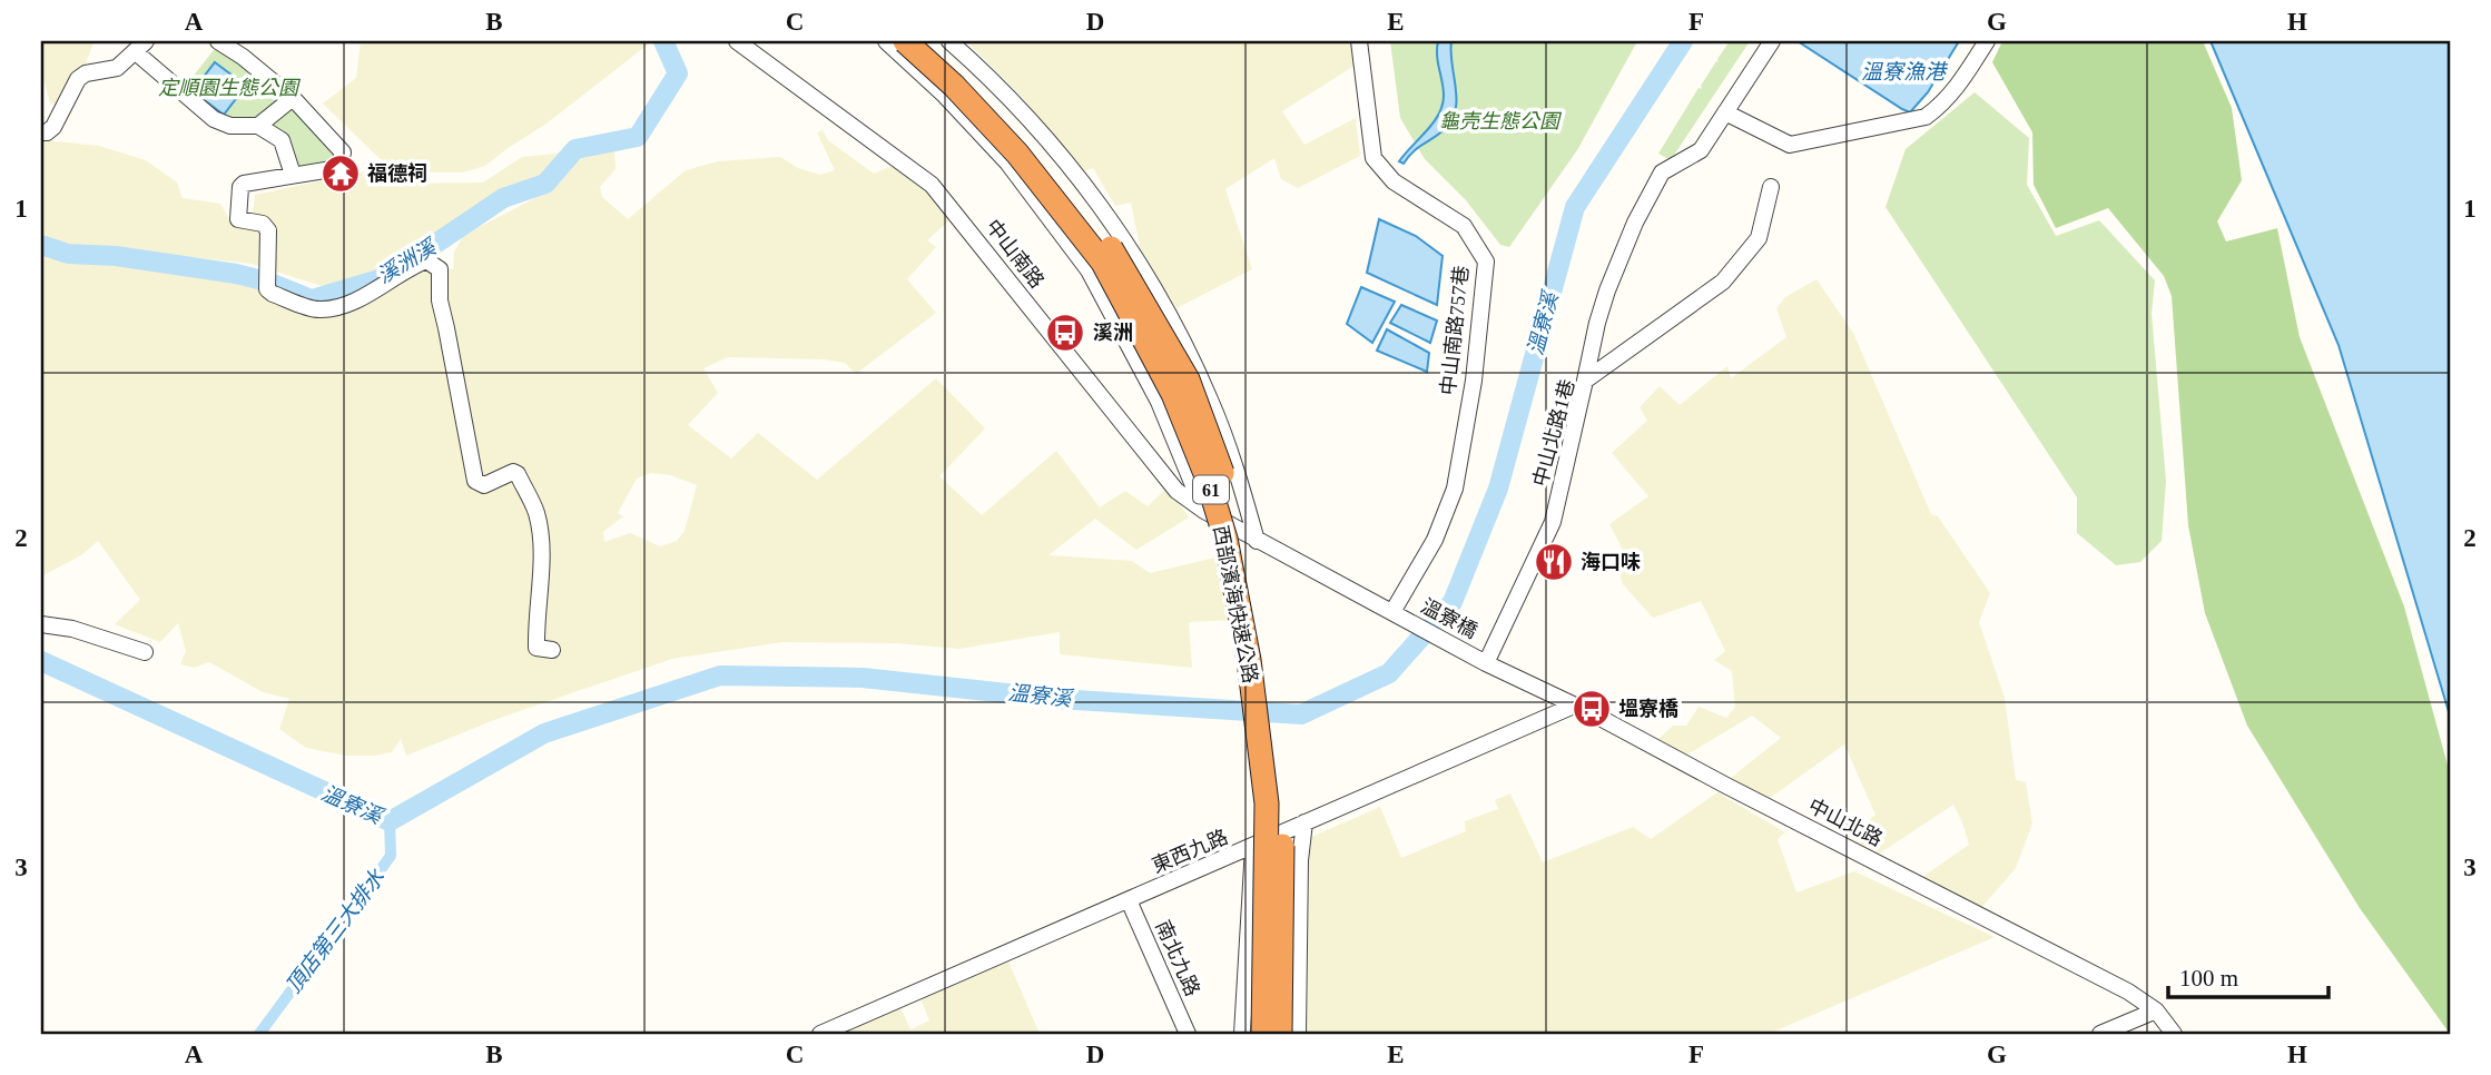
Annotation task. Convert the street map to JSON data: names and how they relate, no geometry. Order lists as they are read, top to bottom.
{
  "streets": {
    "highway": ["61", "西部濱海快速公路"],
    "street": [
      "中山南路",
      "中山南路757巷",
      "中山北路1巷",
      "溫寮橋",
      "中山北路",
      "東西九路",
      "南北九路"
    ]
  },
  "crossings": [
    ["中山南路", "中山南路757巷"],
    ["中山南路", "溫寮橋"],
    ["中山南路757巷", "溫寮橋"],
    ["中山北路1巷", "溫寮橋"],
    ["中山北路1巷", "中山北路"],
    ["溫寮橋", "中山北路"],
    ["中山北路", "東西九路"],
    ["東西九路", "南北九路"]
  ],
  "water": [
    "溫寮漁港",
    "溪洲溪",
    "溫寮溪",
    "頂店第三大排水"
  ],
  "parks": ["定順園生態公園", "龜壳生態公園"],
  "places": {
    "temple": ["福德祠"],
    "bus stop": ["溪洲", "塭寮橋"],
    "restaurant": ["海口味"]
  },
  "scale_bar": "100 m",
  "grid": {
    "columns": [
      "A",
      "B",
      "C",
      "D",
      "E",
      "F",
      "G",
      "H"
    ],
    "rows": ["1", "2", "3"]
  }
}
